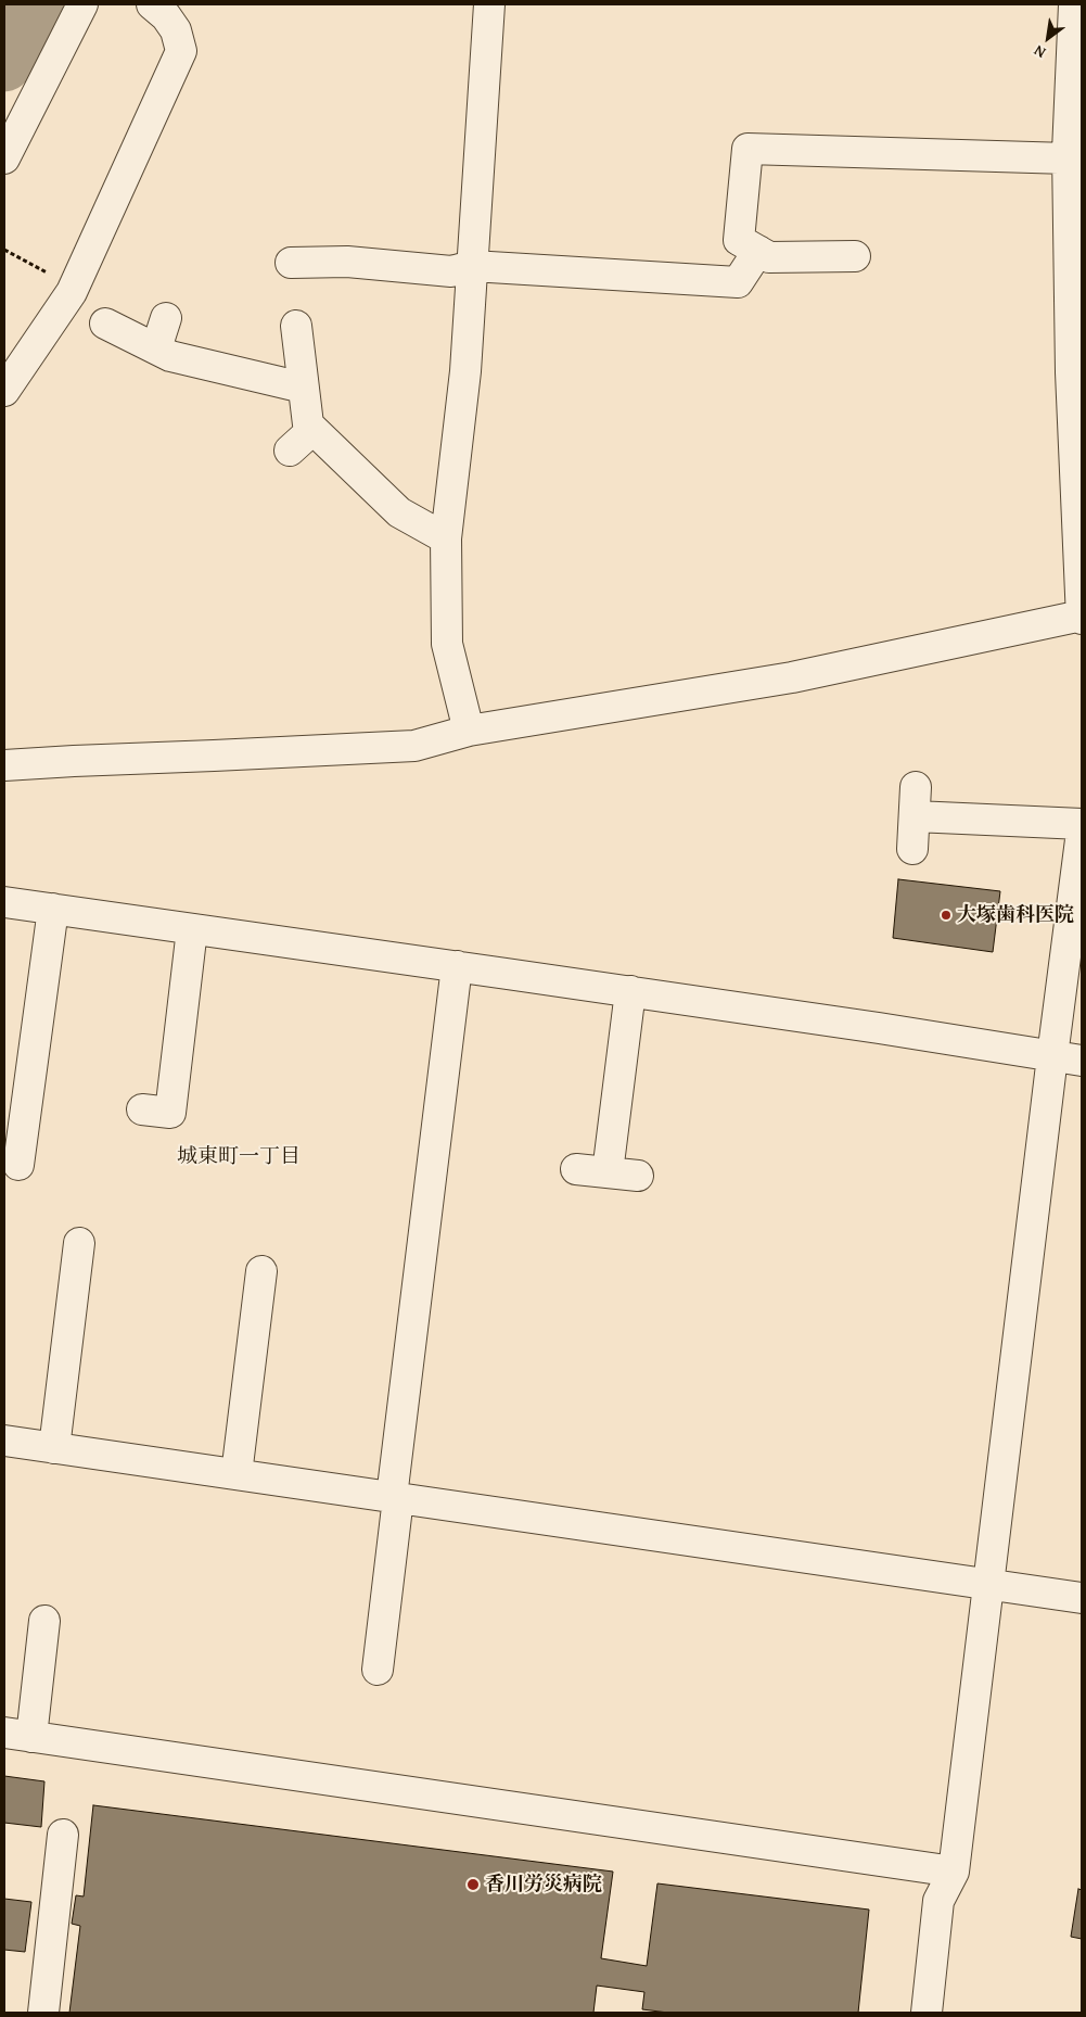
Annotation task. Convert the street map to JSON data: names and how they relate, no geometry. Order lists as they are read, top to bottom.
{
  "districts": ["城東町一丁目"],
  "places": ["大塚歯科医院", "香川労災病院"],
  "north": "bottom left"
}
